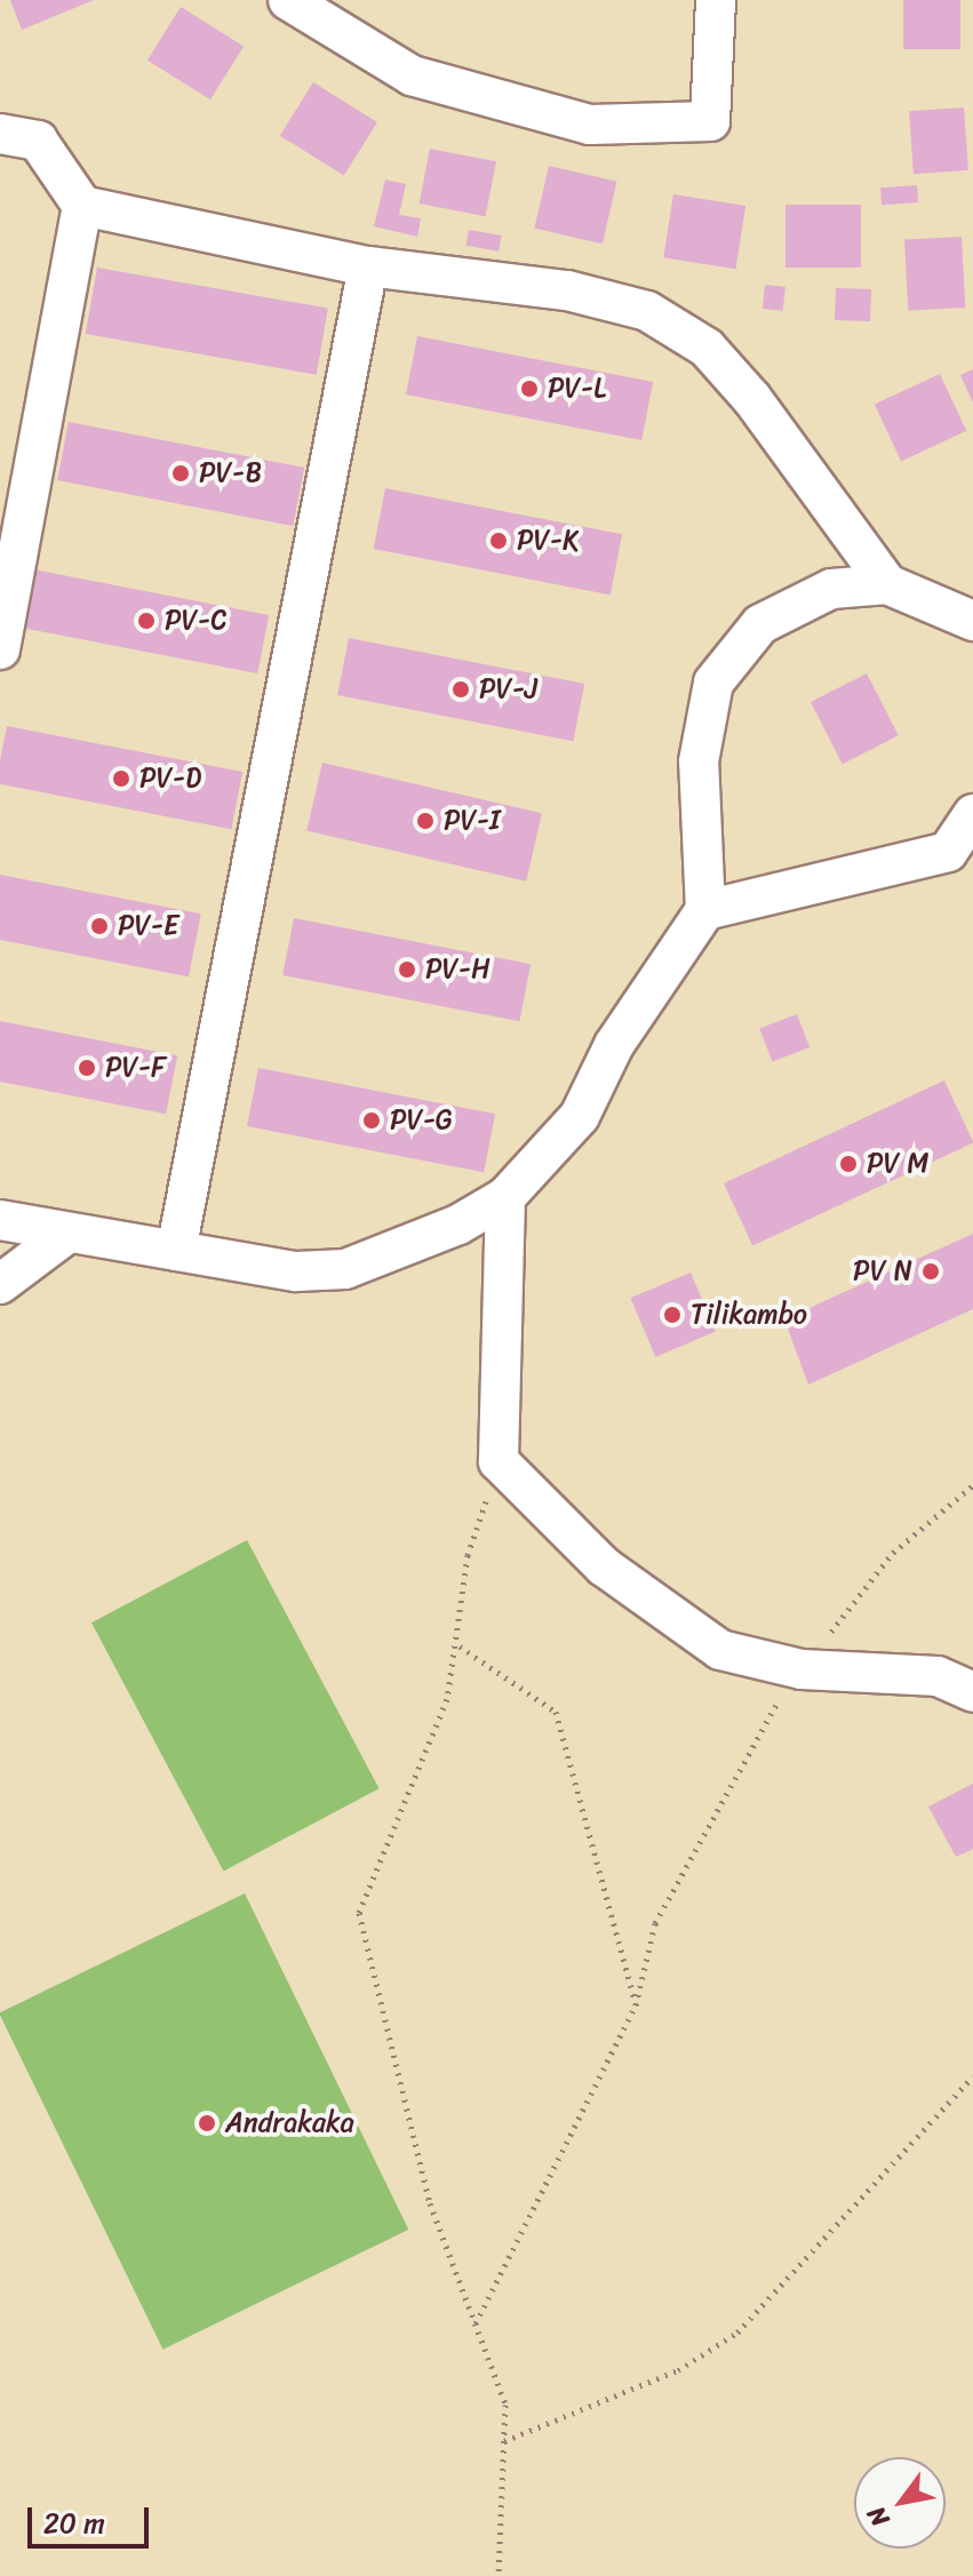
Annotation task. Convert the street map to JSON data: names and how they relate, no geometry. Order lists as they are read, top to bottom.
{
  "places": [
    "PV-L",
    "PV-B",
    "PV-K",
    "PV-C",
    "PV-J",
    "PV-D",
    "PV-I",
    "PV-E",
    "PV-H",
    "PV-F",
    "PV-G",
    "PV M",
    "PV N",
    "Tilikambo",
    "Andrakaka"
  ],
  "scale_bar": "20 m",
  "north": "bottom left"
}
